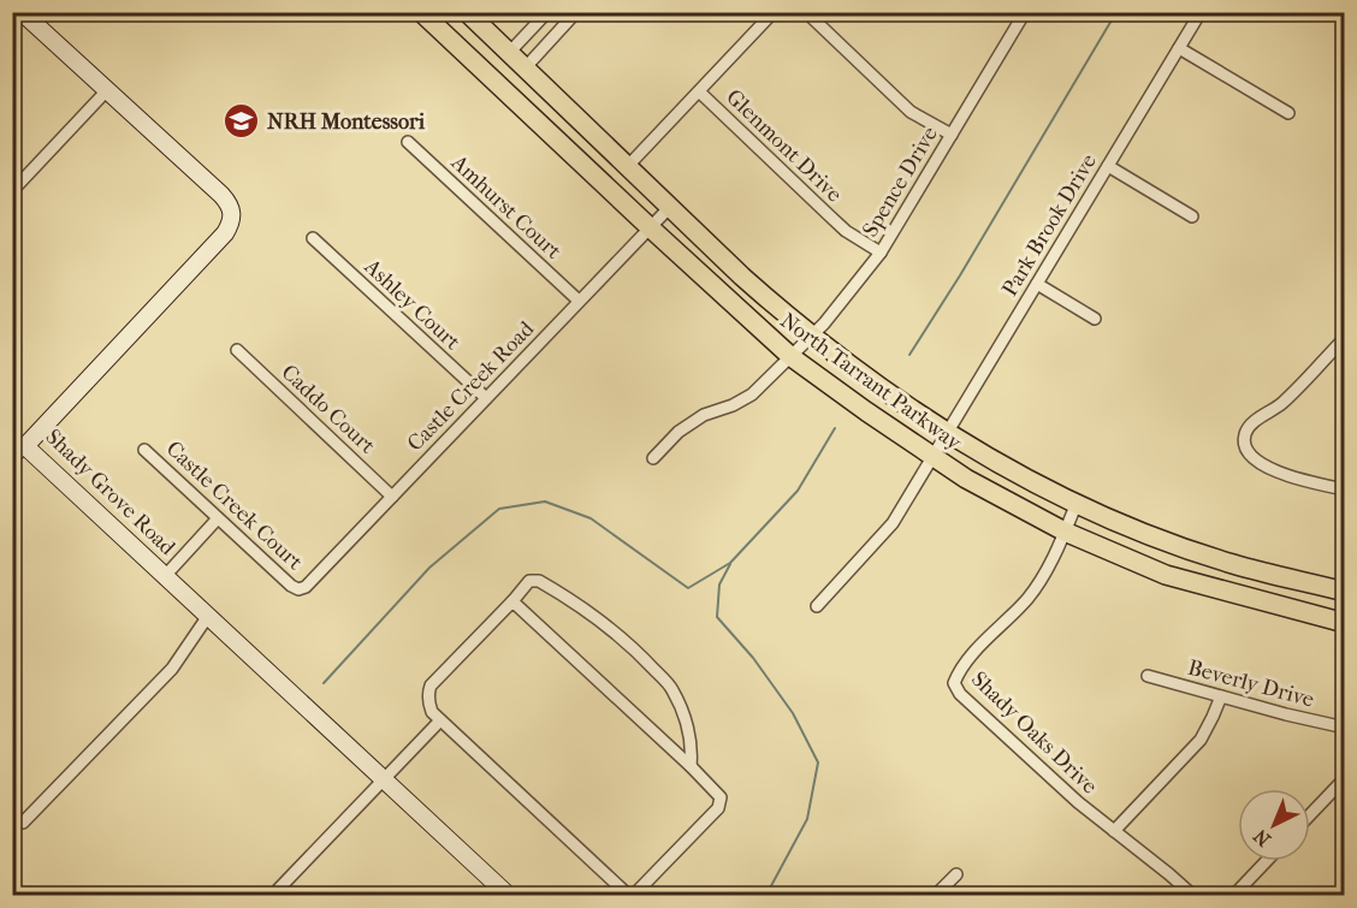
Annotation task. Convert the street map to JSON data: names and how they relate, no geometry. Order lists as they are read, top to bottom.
{
  "streets": {
    "main road": ["North Tarrant Parkway"],
    "street": [
      "Glenmont Drive",
      "Spence Drive",
      "Amhurst Court",
      "Park Brook Drive",
      "Ashley Court",
      "Castle Creek Road",
      "Caddo Court",
      "Shady Grove Road",
      "Castle Creek Court",
      "Beverly Drive",
      "Shady Oaks Drive"
    ]
  },
  "crossings": [
    ["Glenmont Drive", "Spence Drive"],
    ["Spence Drive", "North Tarrant Parkway"],
    ["Amhurst Court", "Castle Creek Road"],
    ["Park Brook Drive", "North Tarrant Parkway"],
    ["Ashley Court", "Castle Creek Road"],
    ["North Tarrant Parkway", "Castle Creek Road"],
    ["North Tarrant Parkway", "Shady Oaks Drive"],
    ["Castle Creek Road", "Caddo Court"],
    ["Castle Creek Road", "Castle Creek Court"]
  ],
  "places": {
    "school or university": ["NRH Montessori"]
  },
  "north": "bottom left"
}
